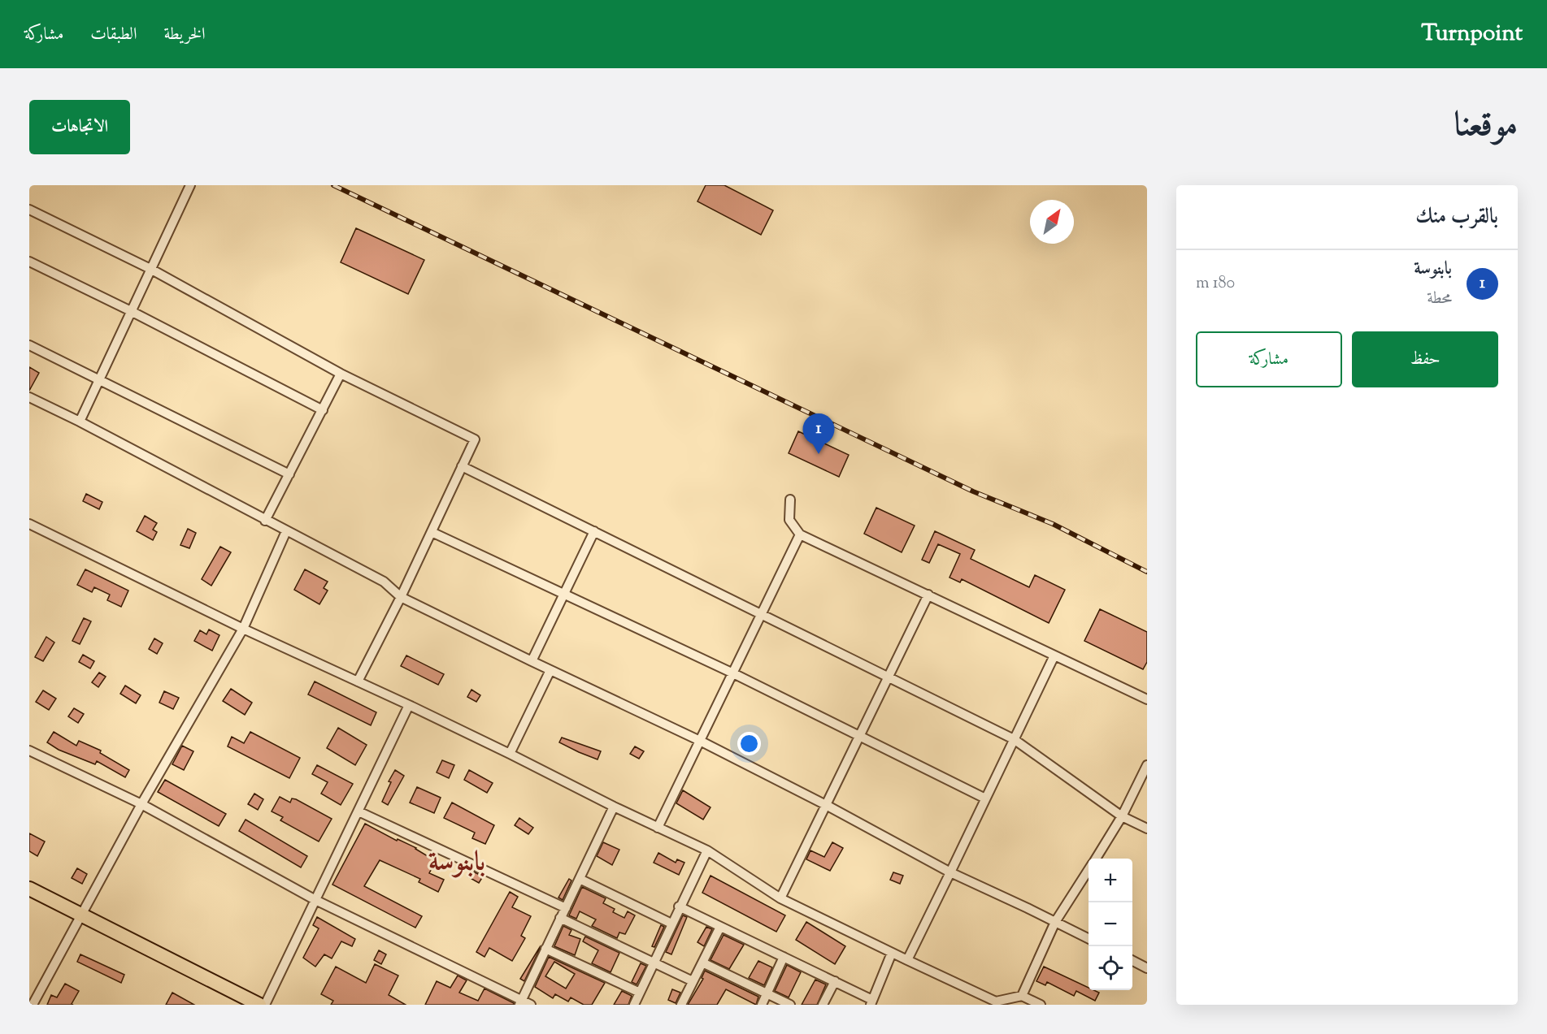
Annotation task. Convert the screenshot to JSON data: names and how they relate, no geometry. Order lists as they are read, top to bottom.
{
  "districts": ["بابنوسة"],
  "north": "top right",
  "page": {
    "header": "Turnpoint",
    "nav": ["الخريطة", "الطبقات", "مشاركة"],
    "title": "موقعنا",
    "buttons": [
      "الاتجاهات",
      ["حفظ", "مشاركة"]
    ],
    "heading": "بالقرب منك",
    "list": [
      {
        "mark": "1",
        "name": "بابنوسة",
        "note": "محطة",
        "value": "180 m"
      }
    ],
    "pins": "1",
    "map_buttons": ["+", "−"]
  }
}
